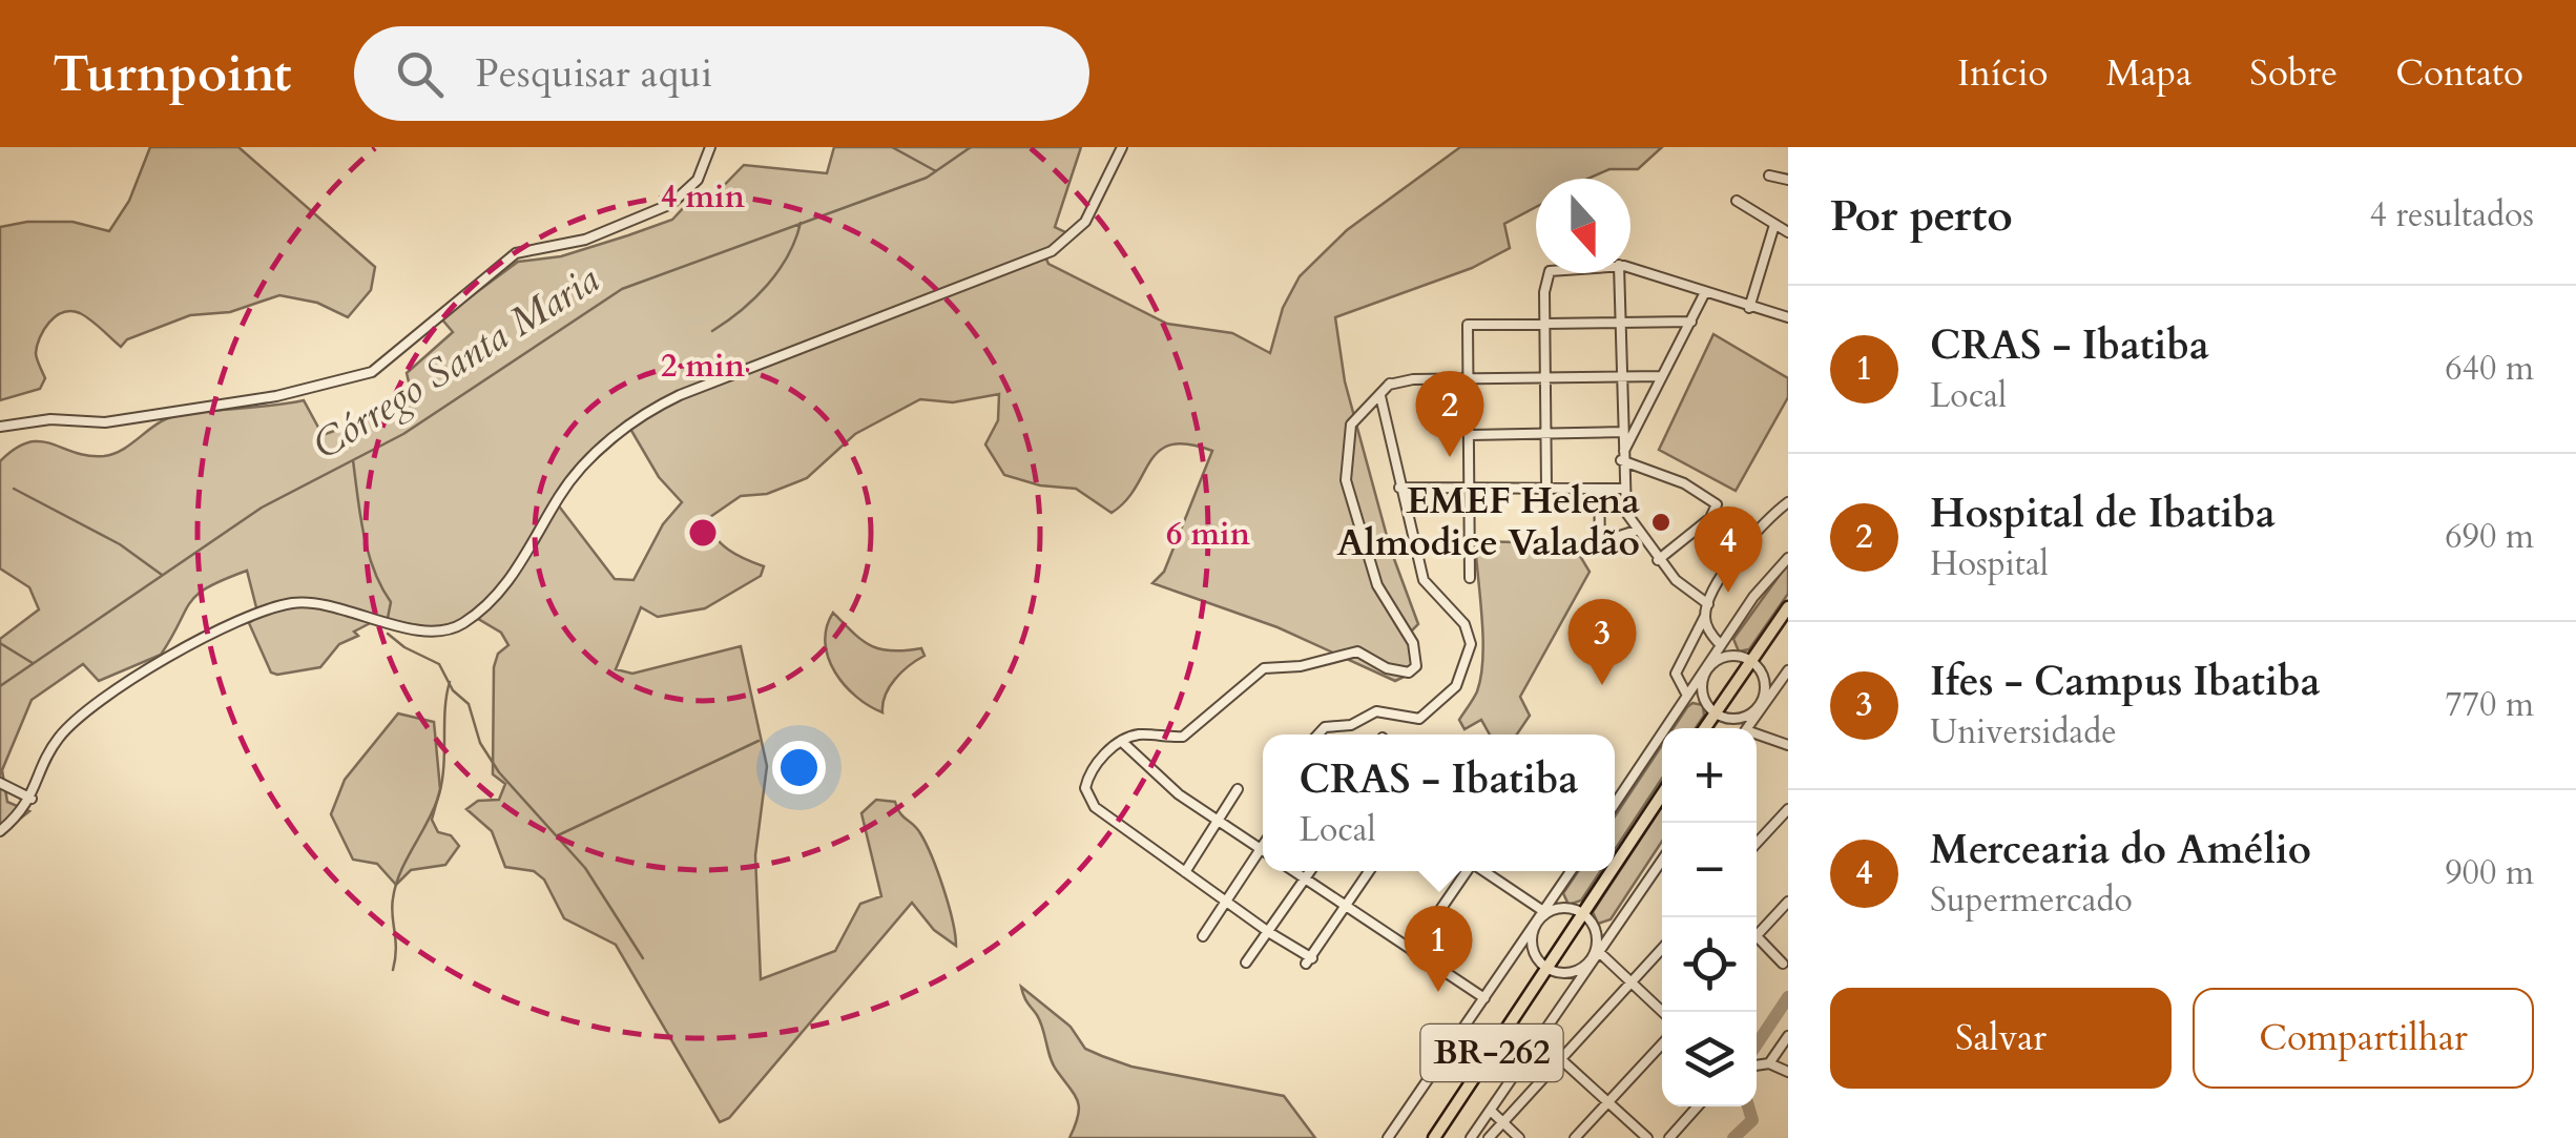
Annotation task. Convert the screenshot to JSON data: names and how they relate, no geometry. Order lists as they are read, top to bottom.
{
  "streets": {
    "highway": ["BR-262"]
  },
  "water": ["Córrego Santa Maria"],
  "places": ["EMEF Helena Almodice Valadão"],
  "north": "bottom",
  "page": {
    "header": "Turnpoint",
    "search": "Pesquisar aqui",
    "nav": [
      "Início",
      "Mapa",
      "Sobre",
      "Contato"
    ],
    "heading": ["Por perto", "4 resultados"],
    "list": [
      {
        "mark": "1",
        "name": "CRAS - Ibatiba",
        "note": "Local",
        "value": "640 m"
      },
      {
        "mark": "2",
        "name": "Hospital de Ibatiba",
        "note": "Hospital",
        "value": "690 m"
      },
      {
        "mark": "3",
        "name": "Ifes - Campus Ibatiba",
        "note": "Universidade",
        "value": "770 m"
      },
      {
        "mark": "4",
        "name": "Mercearia do Amélio",
        "note": "Supermercado",
        "value": "900 m"
      }
    ],
    "pins": [
      "2",
      "4",
      "3",
      "1"
    ],
    "map_buttons": ["+", "−"],
    "popup": ["CRAS - Ibatiba", "Local"],
    "buttons": ["Salvar", "Compartilhar"]
  },
  "rings": ["4 min", "2 min", "6 min"]
}
